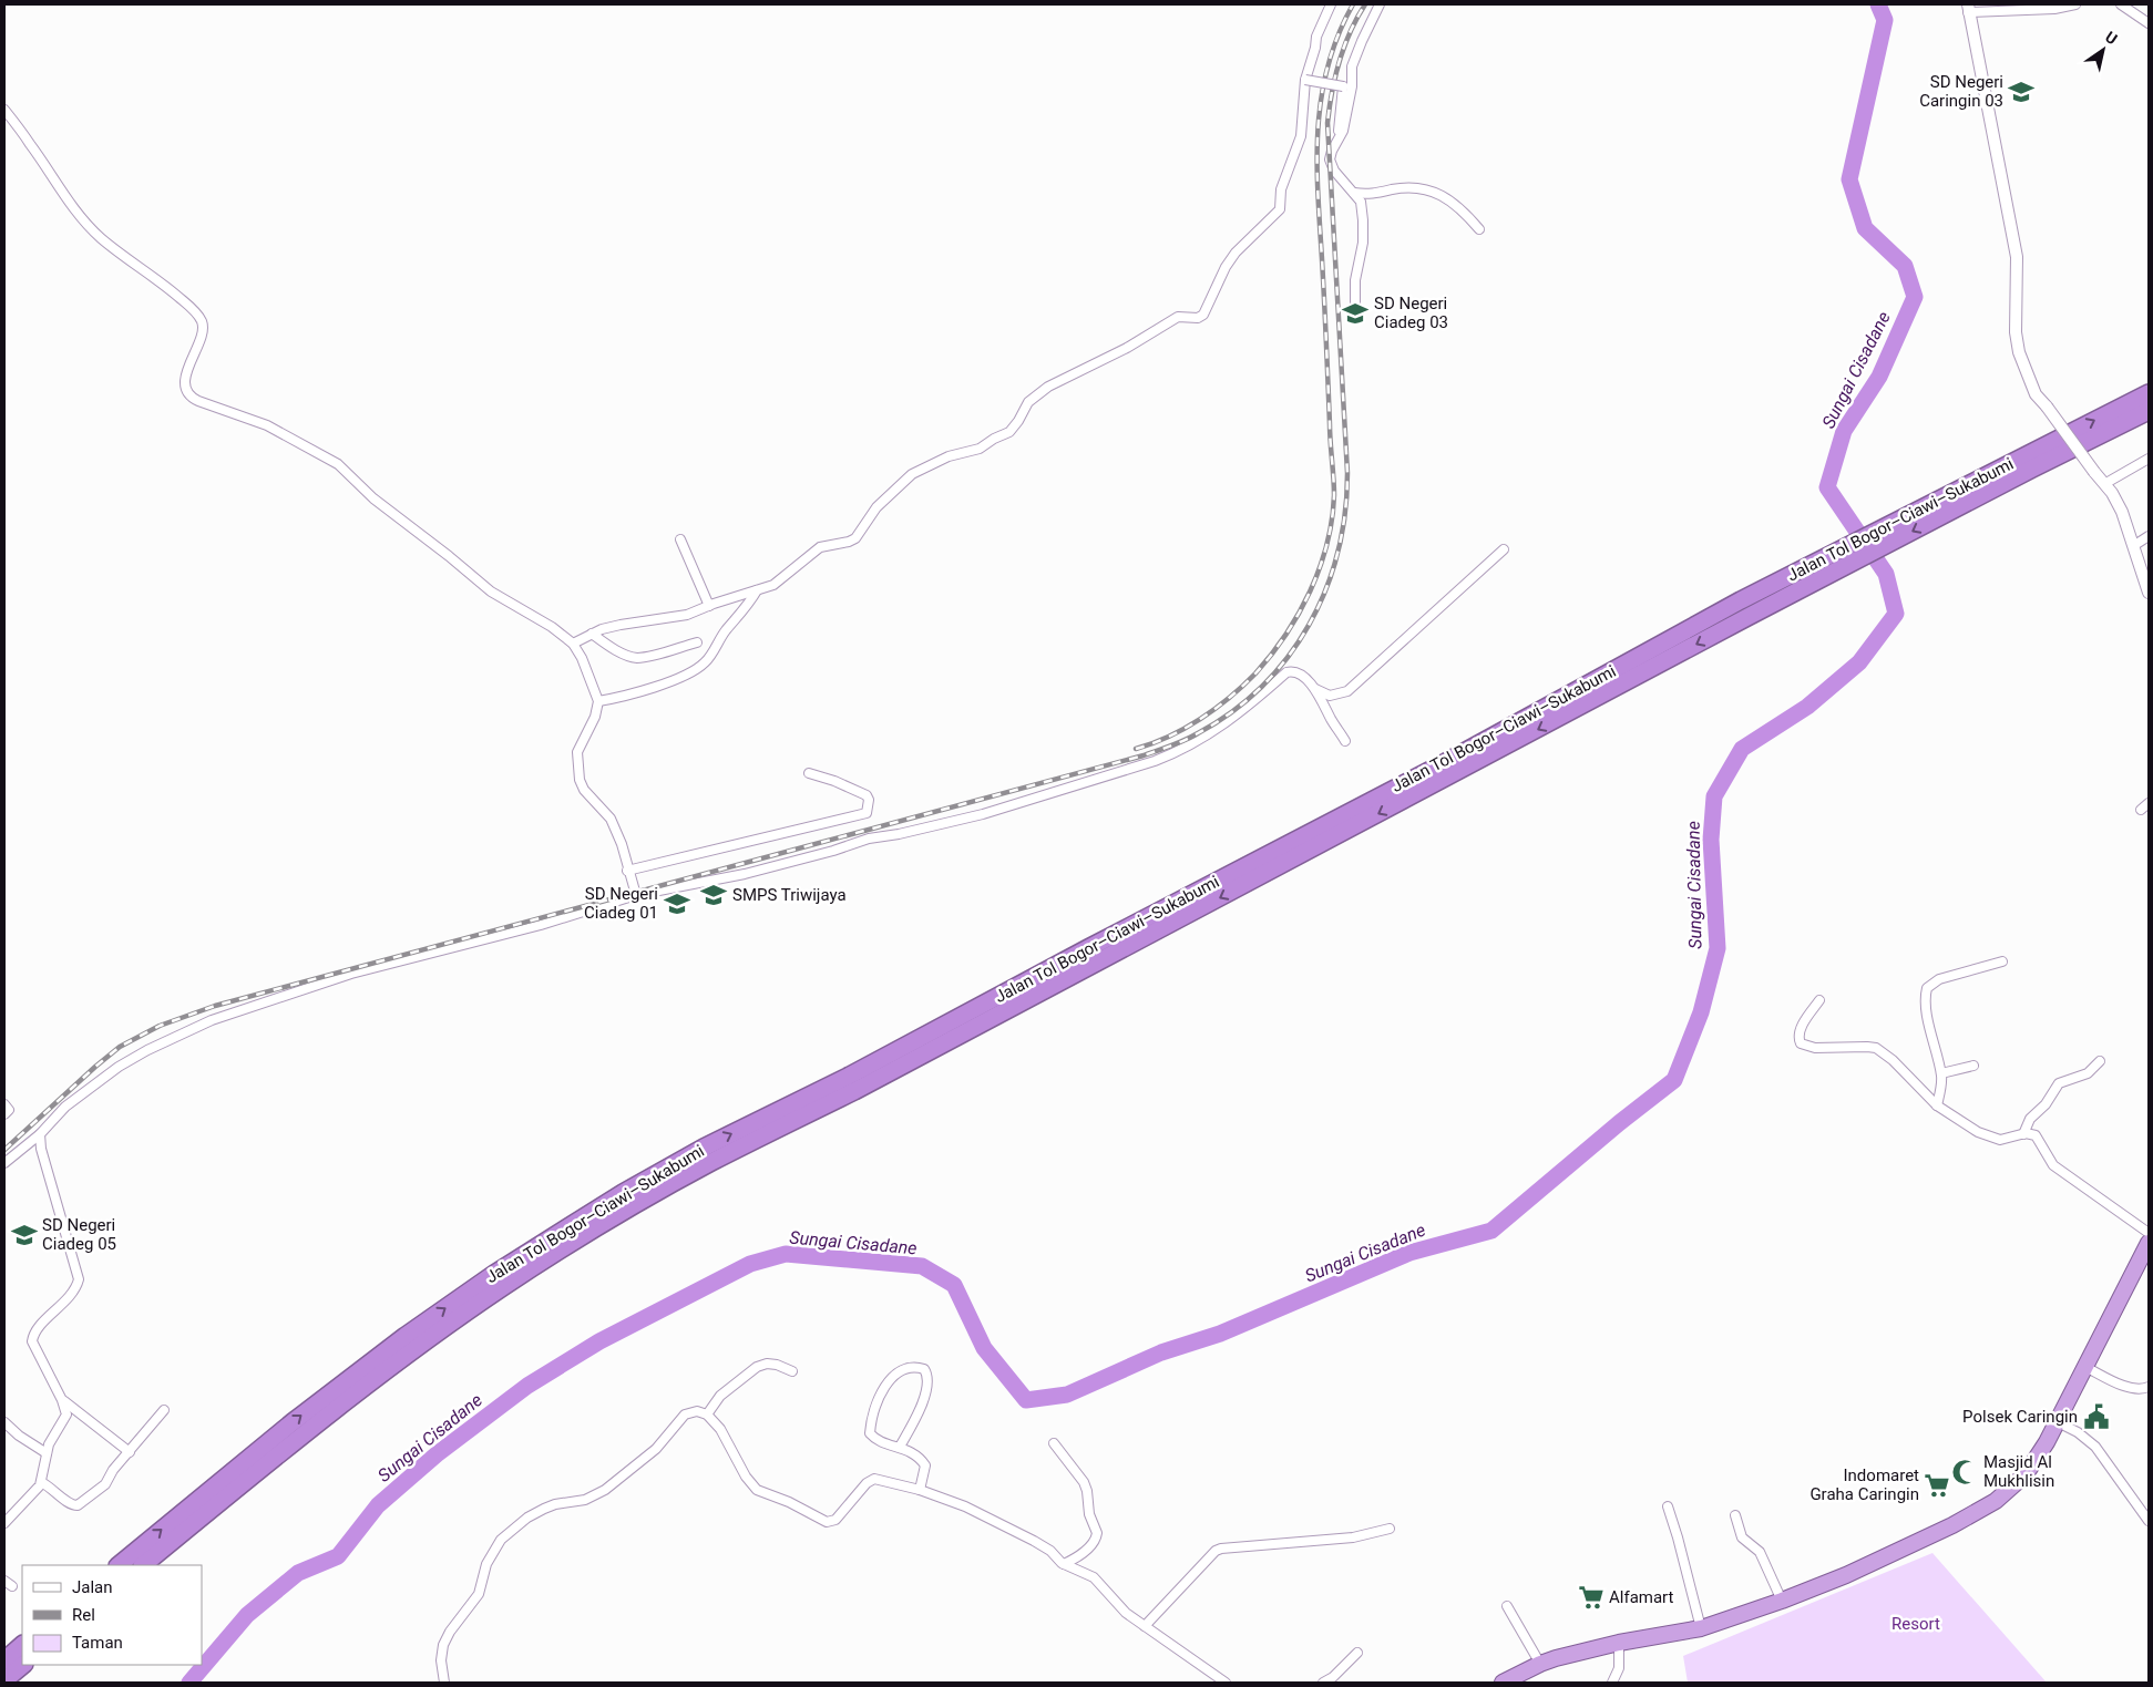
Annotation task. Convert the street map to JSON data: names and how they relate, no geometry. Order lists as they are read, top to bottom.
{
  "streets": {
    "highway": ["Jalan Tol Bogor–Ciawi–Sukabumi"]
  },
  "water": ["Sungai Cisadane"],
  "parks": ["Resort"],
  "places": {
    "school or university": [
      "SD Negeri Caringin 03",
      "SD Negeri Ciadeg 03",
      "SMPS Triwijaya",
      "SD Negeri Ciadeg 01",
      "SD Negeri Ciadeg 05"
    ],
    "public building": ["Polsek Caringin"],
    "mosque": ["Masjid Al Mukhlisin"],
    "supermarket": ["Indomaret Graha Caringin", "Alfamart"]
  },
  "legend": ["Jalan", "Rel", "Taman"],
  "north": "top right"
}
